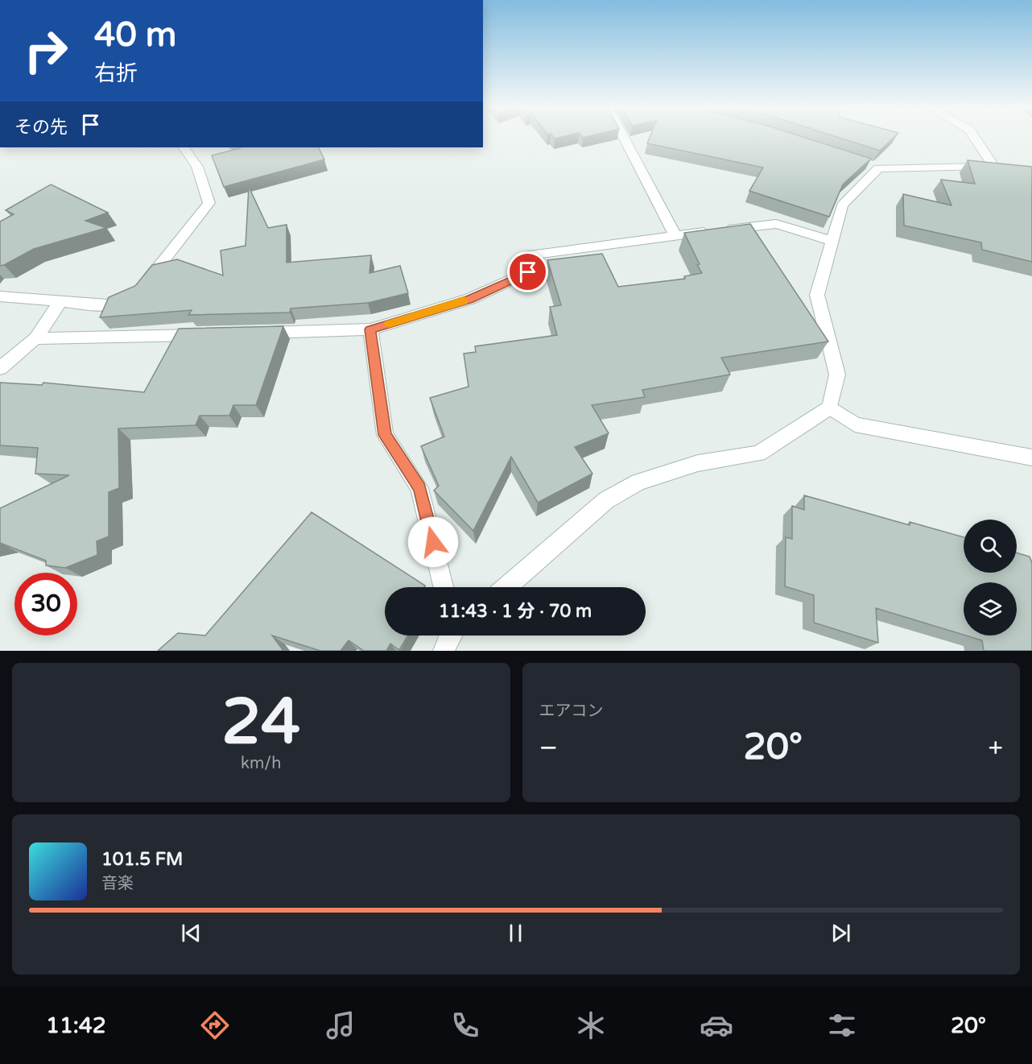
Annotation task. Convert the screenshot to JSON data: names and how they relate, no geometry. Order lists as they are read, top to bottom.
{
  "page": {
    "turn": ["40 m", "右折"],
    "then": "その先",
    "limit": "30",
    "trip": "11:43 · 1 分 · 70 m",
    "tile": [
      ["24", "km/h"],
      "エアコン"
    ],
    "heat": ["−", "20°", "+"],
    "song": ["101.5 FM", "音楽"],
    "tabs": ["11:42", "20°"]
  }
}
